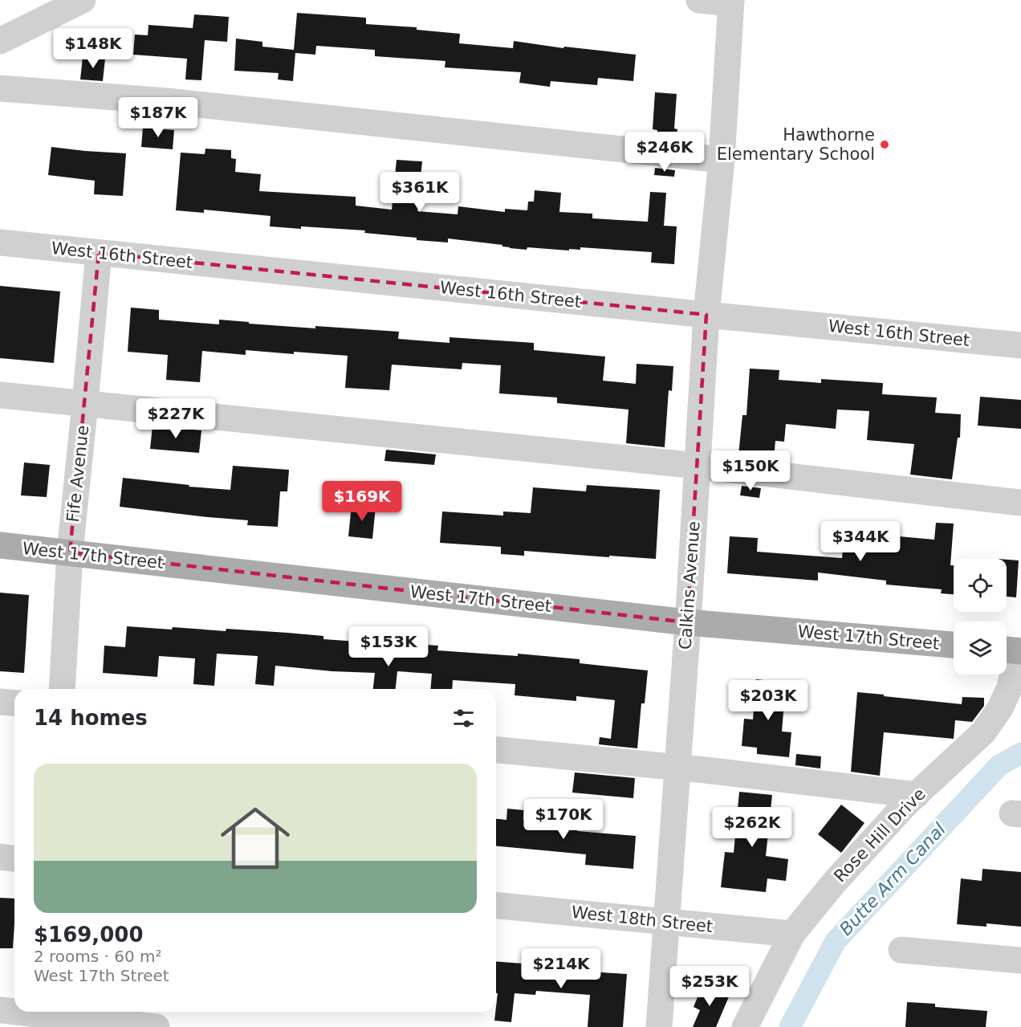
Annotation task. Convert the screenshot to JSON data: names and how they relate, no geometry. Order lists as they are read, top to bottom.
{
  "streets": {
    "main road": ["West 17th Street"],
    "street": [
      "West 16th Street",
      "Fife Avenue",
      "Calkins Avenue",
      "Rose Hill Drive",
      "West 18th Street"
    ]
  },
  "crossings": [
    ["West 16th Street", "Fife Avenue"],
    ["West 16th Street", "Calkins Avenue"],
    ["Fife Avenue", "West 17th Street"],
    ["West 17th Street", "Calkins Avenue"],
    ["Calkins Avenue", "West 18th Street"],
    ["Rose Hill Drive", "West 18th Street"]
  ],
  "water": ["Butte Arm Canal"],
  "places": ["Hawthorne Elementary School"],
  "page": {
    "price": [
      "$148K",
      "$187K",
      "$246K",
      "$361K",
      "$227K",
      "$150K",
      "$169K",
      "$344K",
      "$153K",
      "$203K",
      "$170K",
      "$262K",
      "$214K",
      "$253K"
    ],
    "heading": "14 homes",
    "list": [
      {
        "name": "$169,000",
        "note": "2 rooms · 60 m² · West 17th Street"
      }
    ]
  }
}
